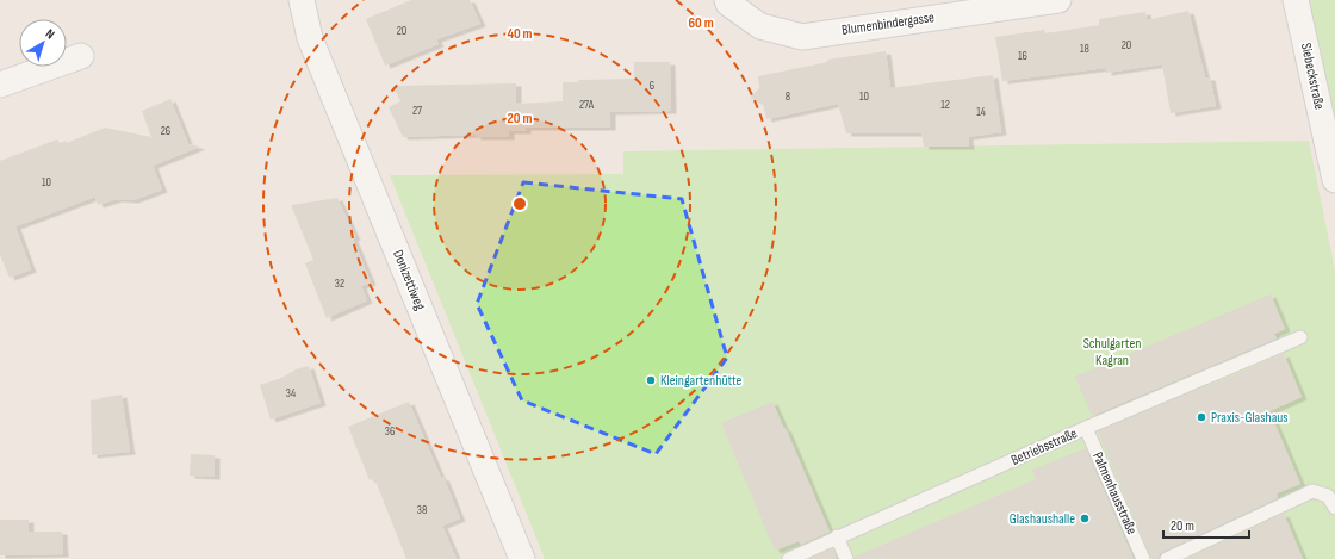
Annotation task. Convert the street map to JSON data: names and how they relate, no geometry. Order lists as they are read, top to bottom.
{
  "streets": {
    "street": ["Blumenbindergasse", "Siebeckstraße", "Donizettiweg"],
    "lane": ["Betriebsstraße", "Palmenhausstraße"]
  },
  "crossings": [
    ["Betriebsstraße", "Palmenhausstraße"]
  ],
  "parks": ["Schulgarten Kagran"],
  "places": ["Kleingartenhütte", "Praxis-Glashaus", "Glashaushalle"],
  "house_numbers": [
    "20",
    "20",
    "18",
    "16",
    "6",
    "8",
    "10",
    "27A",
    "12",
    "27",
    "14",
    "26",
    "10",
    "32",
    "34",
    "36",
    "38"
  ],
  "scale_bar": "20 m",
  "north": "top right",
  "rings": ["60 m", "40 m", "20 m"]
}
